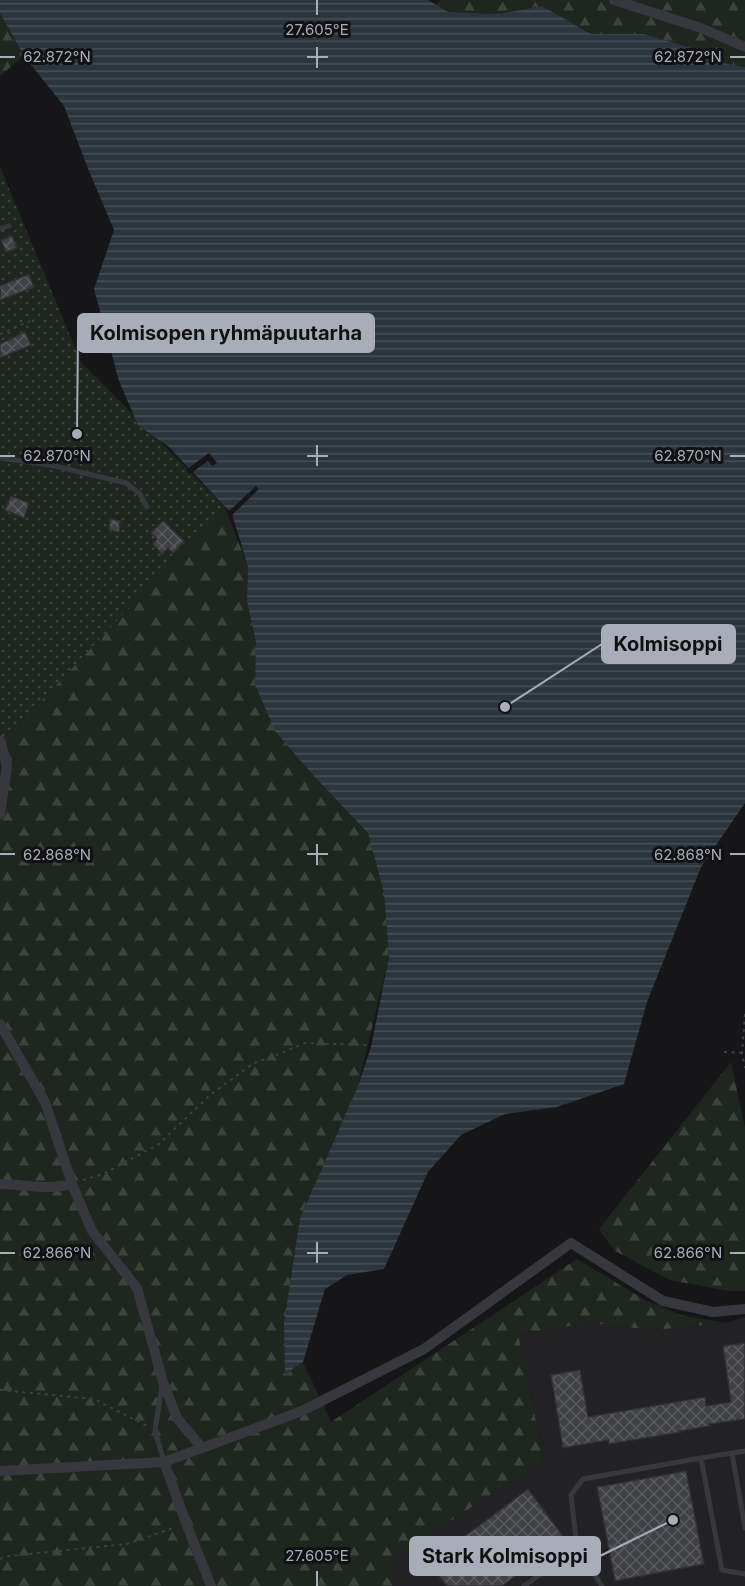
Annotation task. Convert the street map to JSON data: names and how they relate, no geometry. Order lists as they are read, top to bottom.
{
  "places": ["Kolmisopen ryhmäpuutarha", "Kolmisoppi", "Stark Kolmisoppi"],
  "coordinates": [
    "27.605°E",
    "62.872°N",
    "62.870°N",
    "62.868°N",
    "62.866°N"
  ]
}
